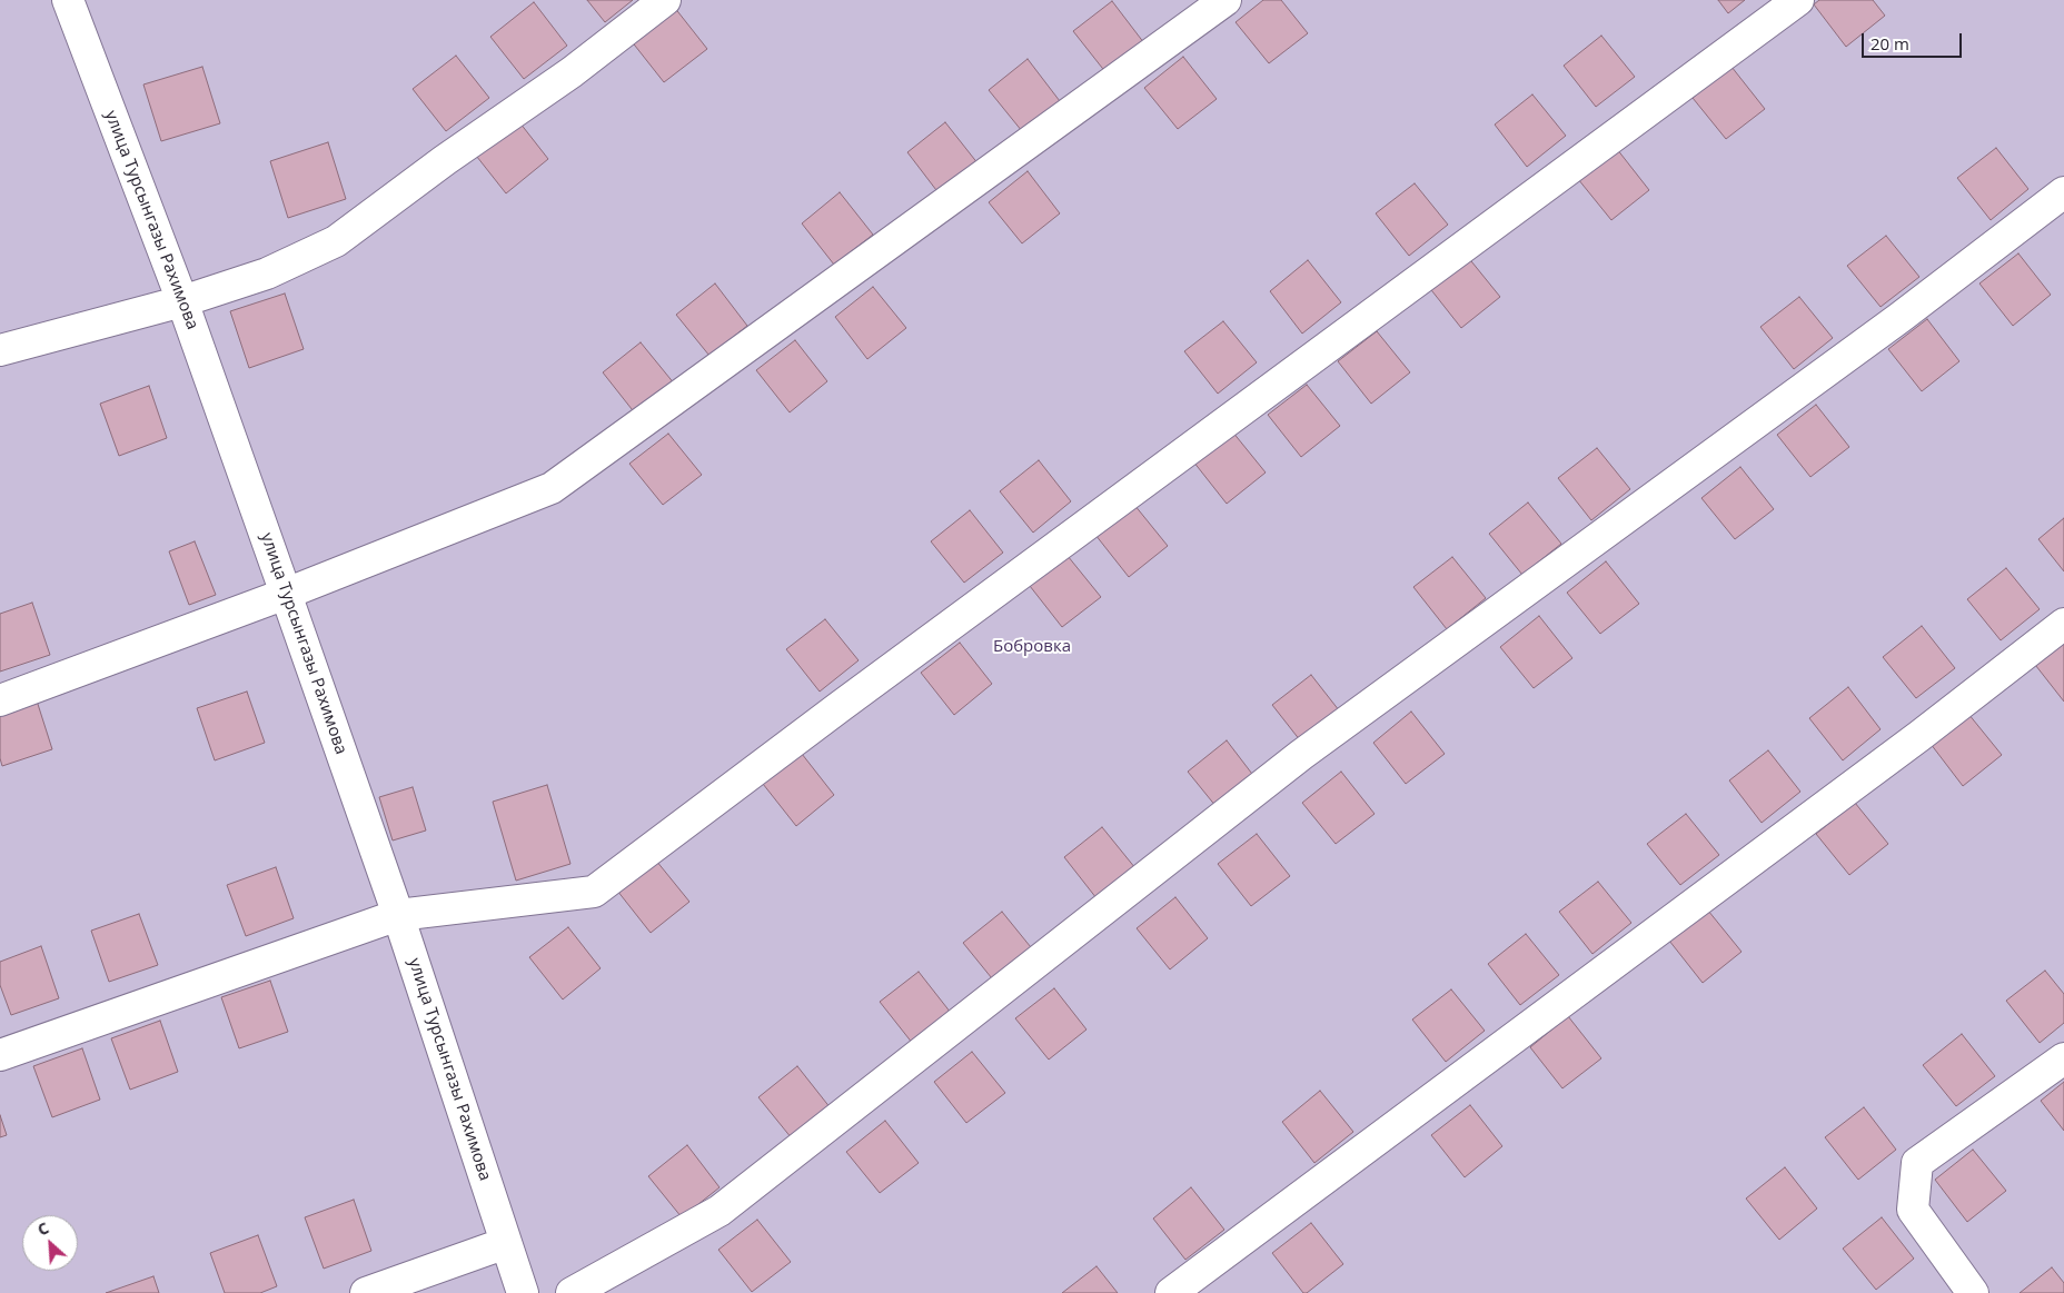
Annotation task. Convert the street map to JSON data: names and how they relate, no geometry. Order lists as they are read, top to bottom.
{
  "streets": {
    "street": ["улица Турсынгазы Рахимова"]
  },
  "parks": ["Бобровка"],
  "scale_bar": "20 m",
  "north": "top left"
}
